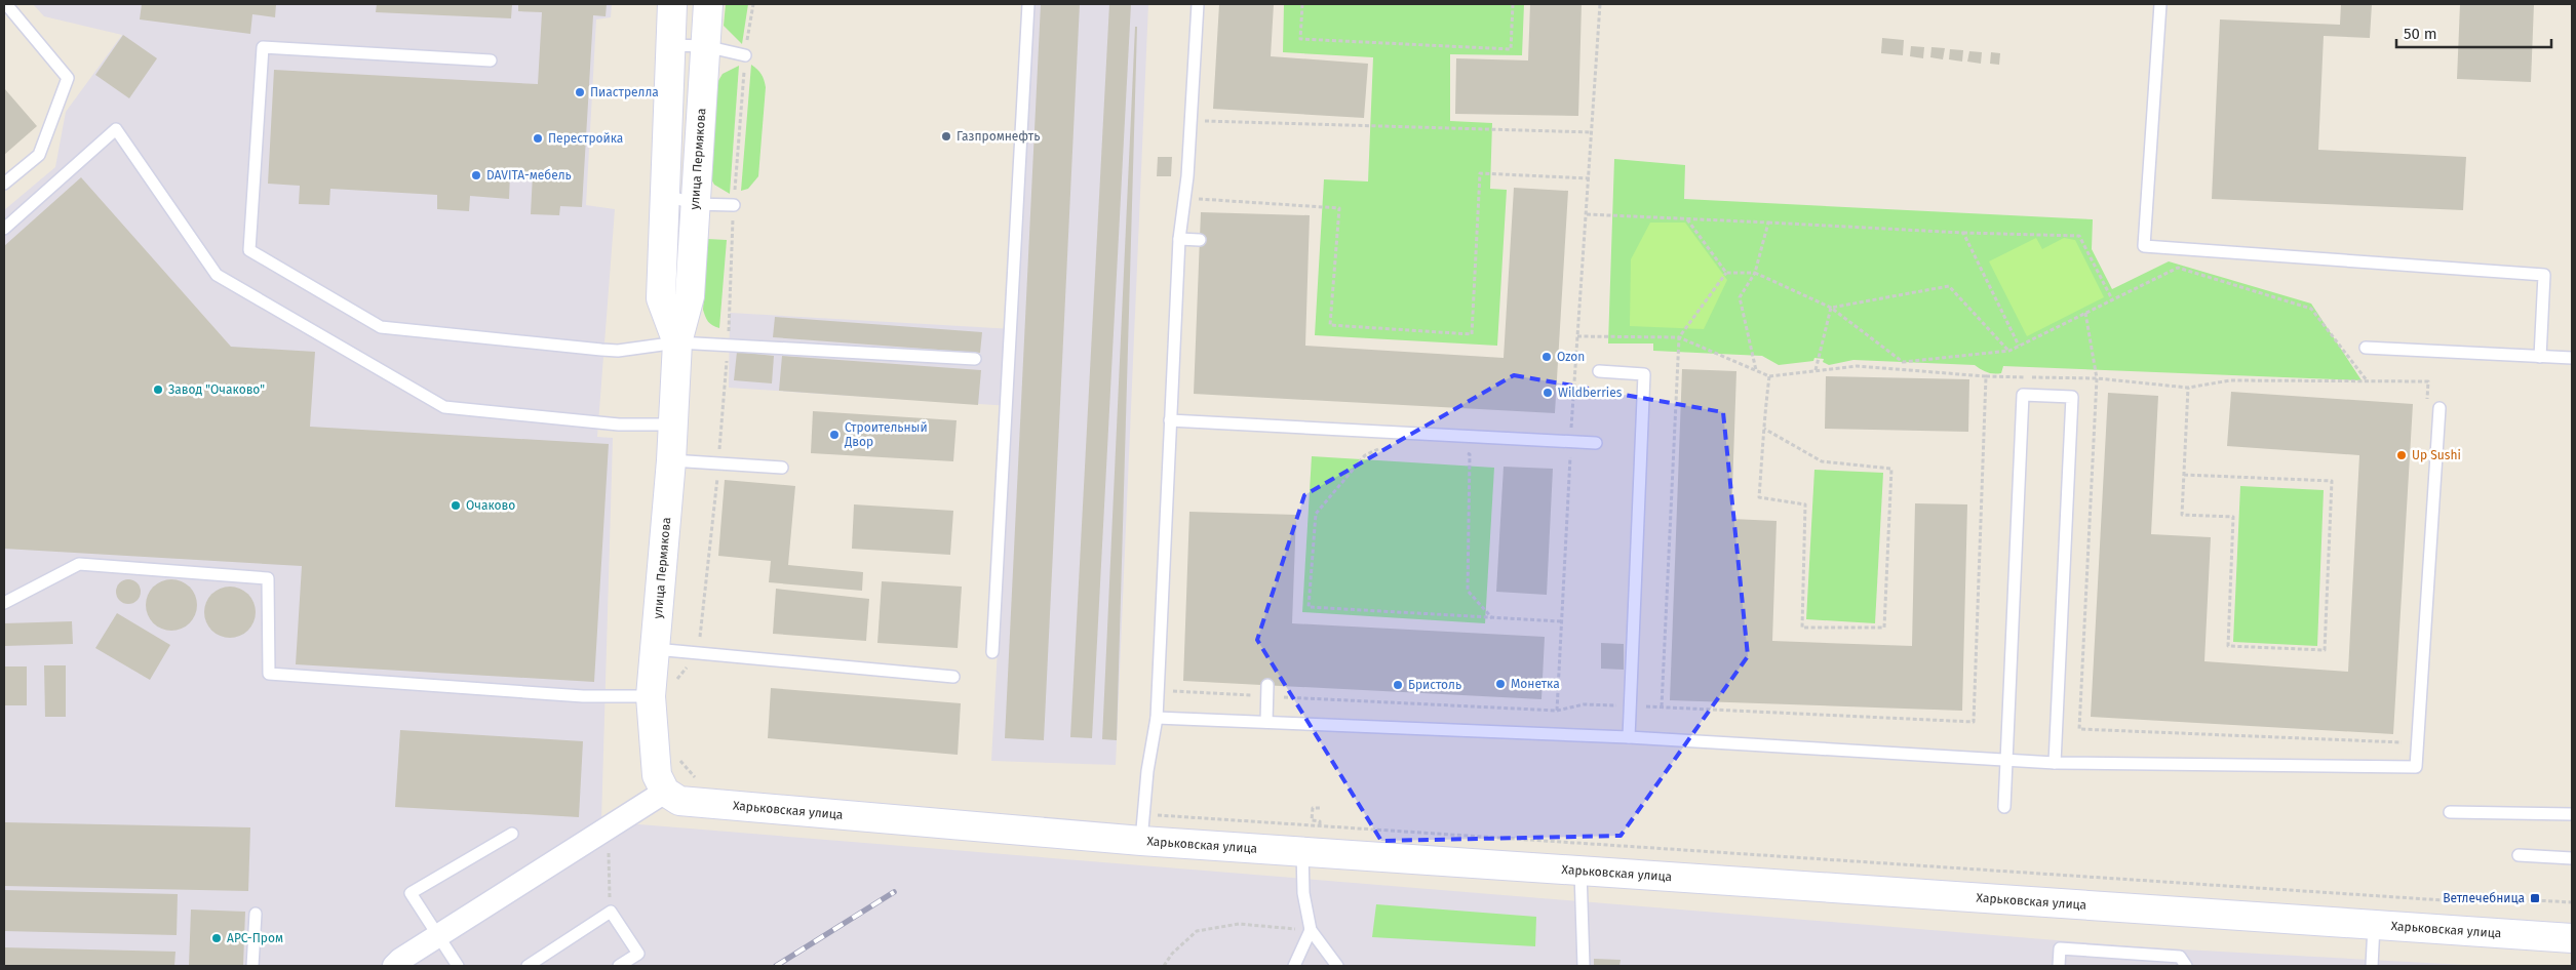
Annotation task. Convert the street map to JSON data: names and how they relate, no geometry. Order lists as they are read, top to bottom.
{
  "streets": {
    "street": ["улица Пермякова", "Харьковская улица"]
  },
  "crossings": [
    ["улица Пермякова", "Харьковская улица"]
  ],
  "places": {
    "other": [
      "Пиастрелла",
      "Газпромнефть",
      "Перестройка",
      "DAVITA-мебель",
      "Ozon",
      "Завод \"Очаково\"",
      "Wildberries",
      "Строительный Двор",
      "Up Sushi",
      "Очаково",
      "Монетка",
      "Бристоль",
      "АРС-Пром"
    ],
    "transit": ["Ветлечебница"]
  },
  "scale_bar": "50 m"
}
